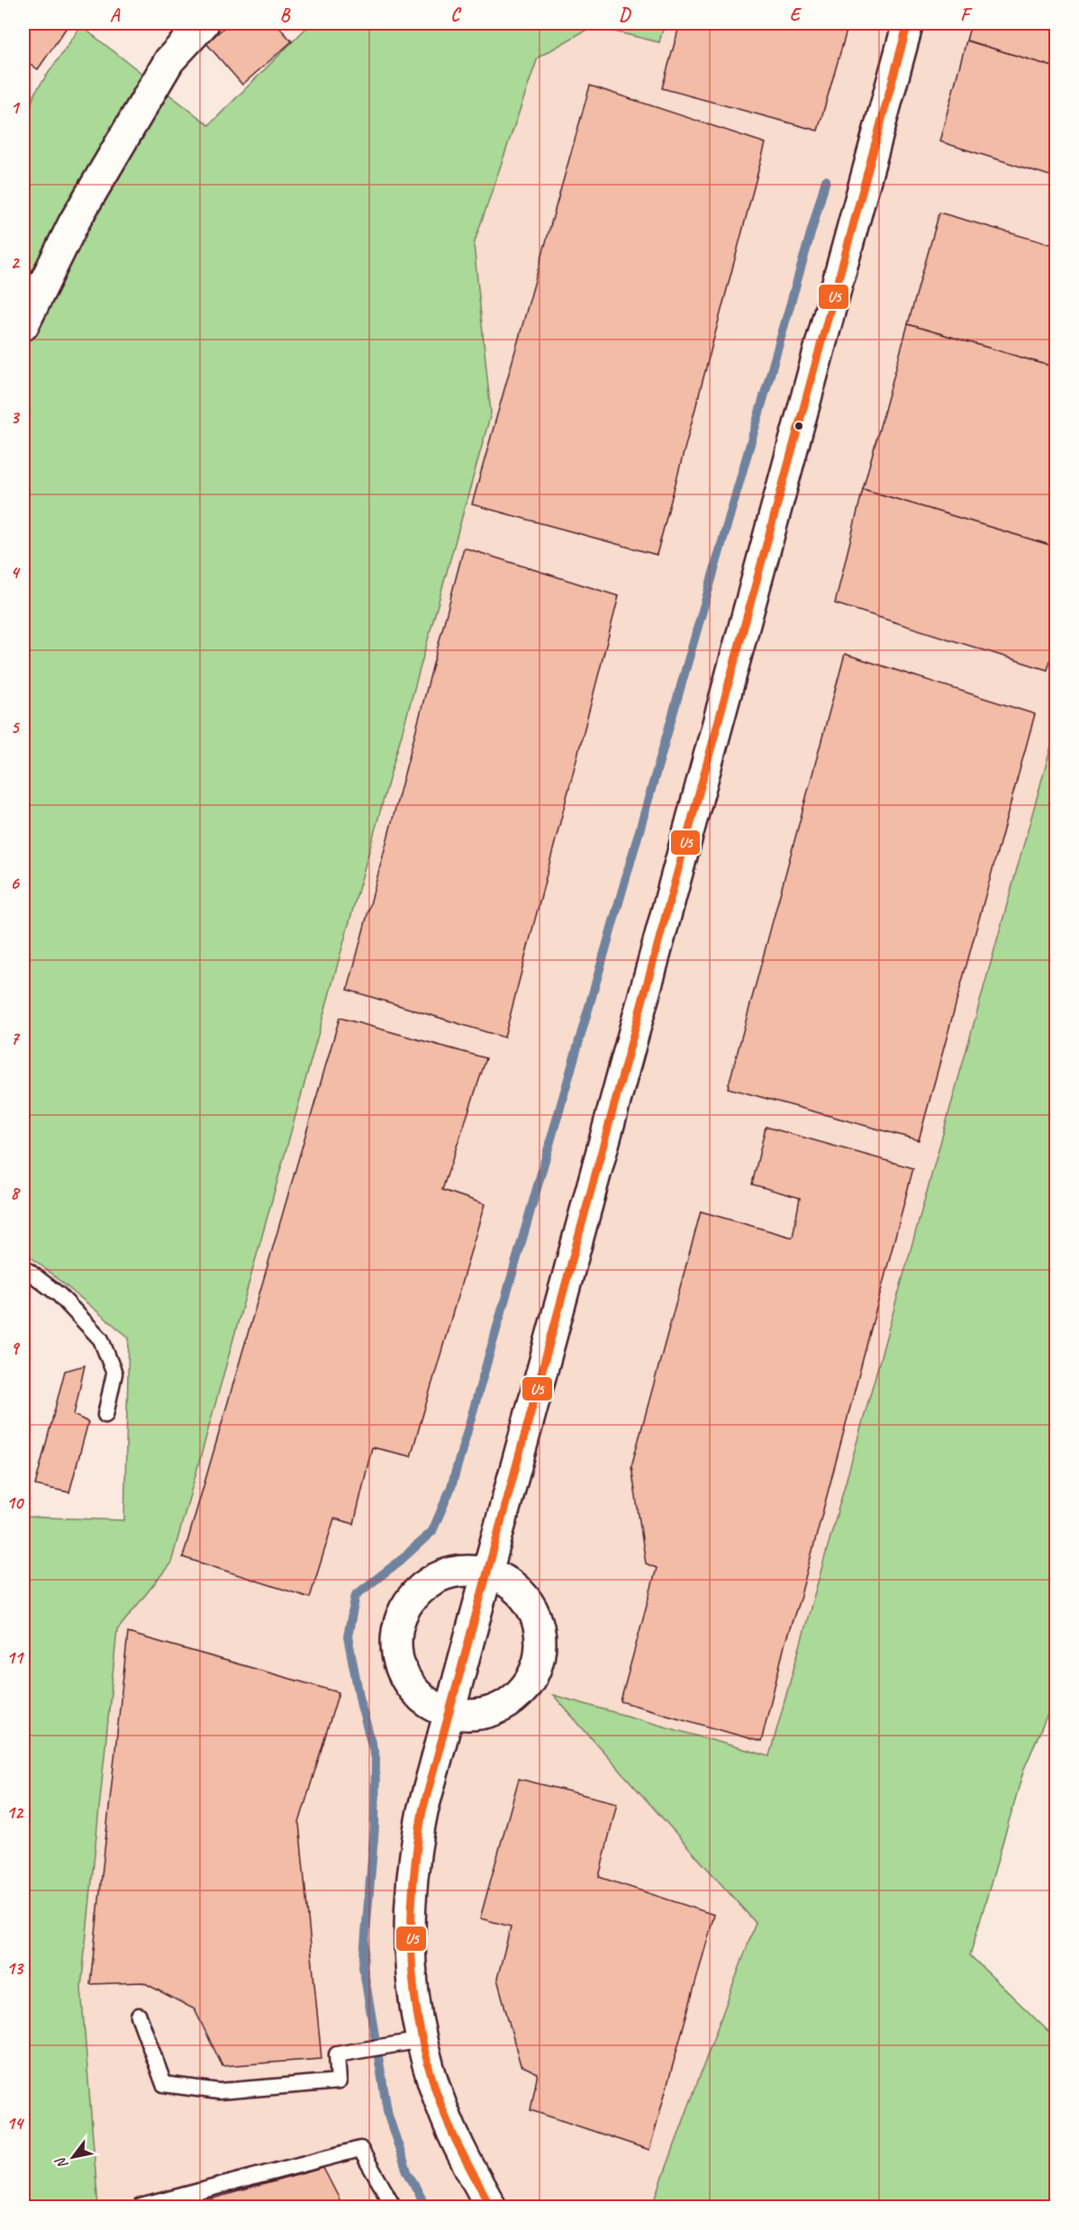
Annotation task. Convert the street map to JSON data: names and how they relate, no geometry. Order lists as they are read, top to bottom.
{
  "lines": ["transit line U5"],
  "north": "bottom left",
  "grid": {
    "columns": [
      "A",
      "B",
      "C",
      "D",
      "E",
      "F"
    ],
    "rows": [
      "1",
      "2",
      "3",
      "4",
      "5",
      "6",
      "7",
      "8",
      "9",
      "10",
      "11",
      "12",
      "13",
      "14"
    ]
  }
}
